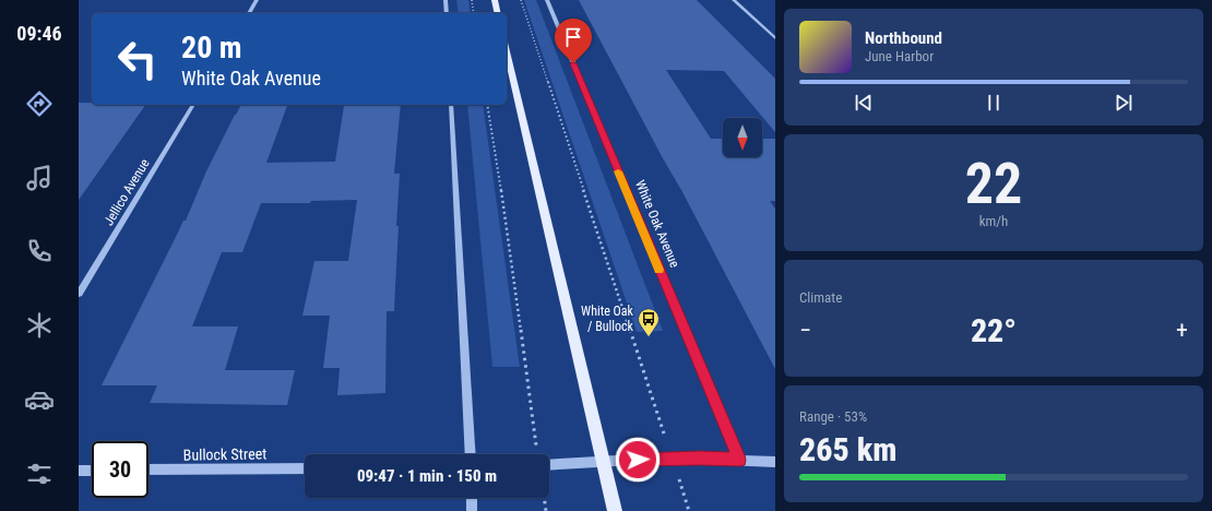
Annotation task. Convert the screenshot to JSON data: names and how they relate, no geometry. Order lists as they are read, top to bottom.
{
  "streets": {
    "street": ["Jellico Avenue", "White Oak Avenue", "Bullock Street"]
  },
  "places": {
    "bus stop": ["White Oak / Bullock"]
  },
  "north": "bottom",
  "page": {
    "tabs": "09:46",
    "turn": ["20 m", "White Oak Avenue"],
    "song": ["Northbound", "June Harbor"],
    "tile": [
      ["22", "km/h"],
      "Climate",
      ["Range · 53%", "265 km"]
    ],
    "heat": ["−", "22°", "+"],
    "limit": "30",
    "trip": "09:47 · 1 min · 150 m"
  }
}
